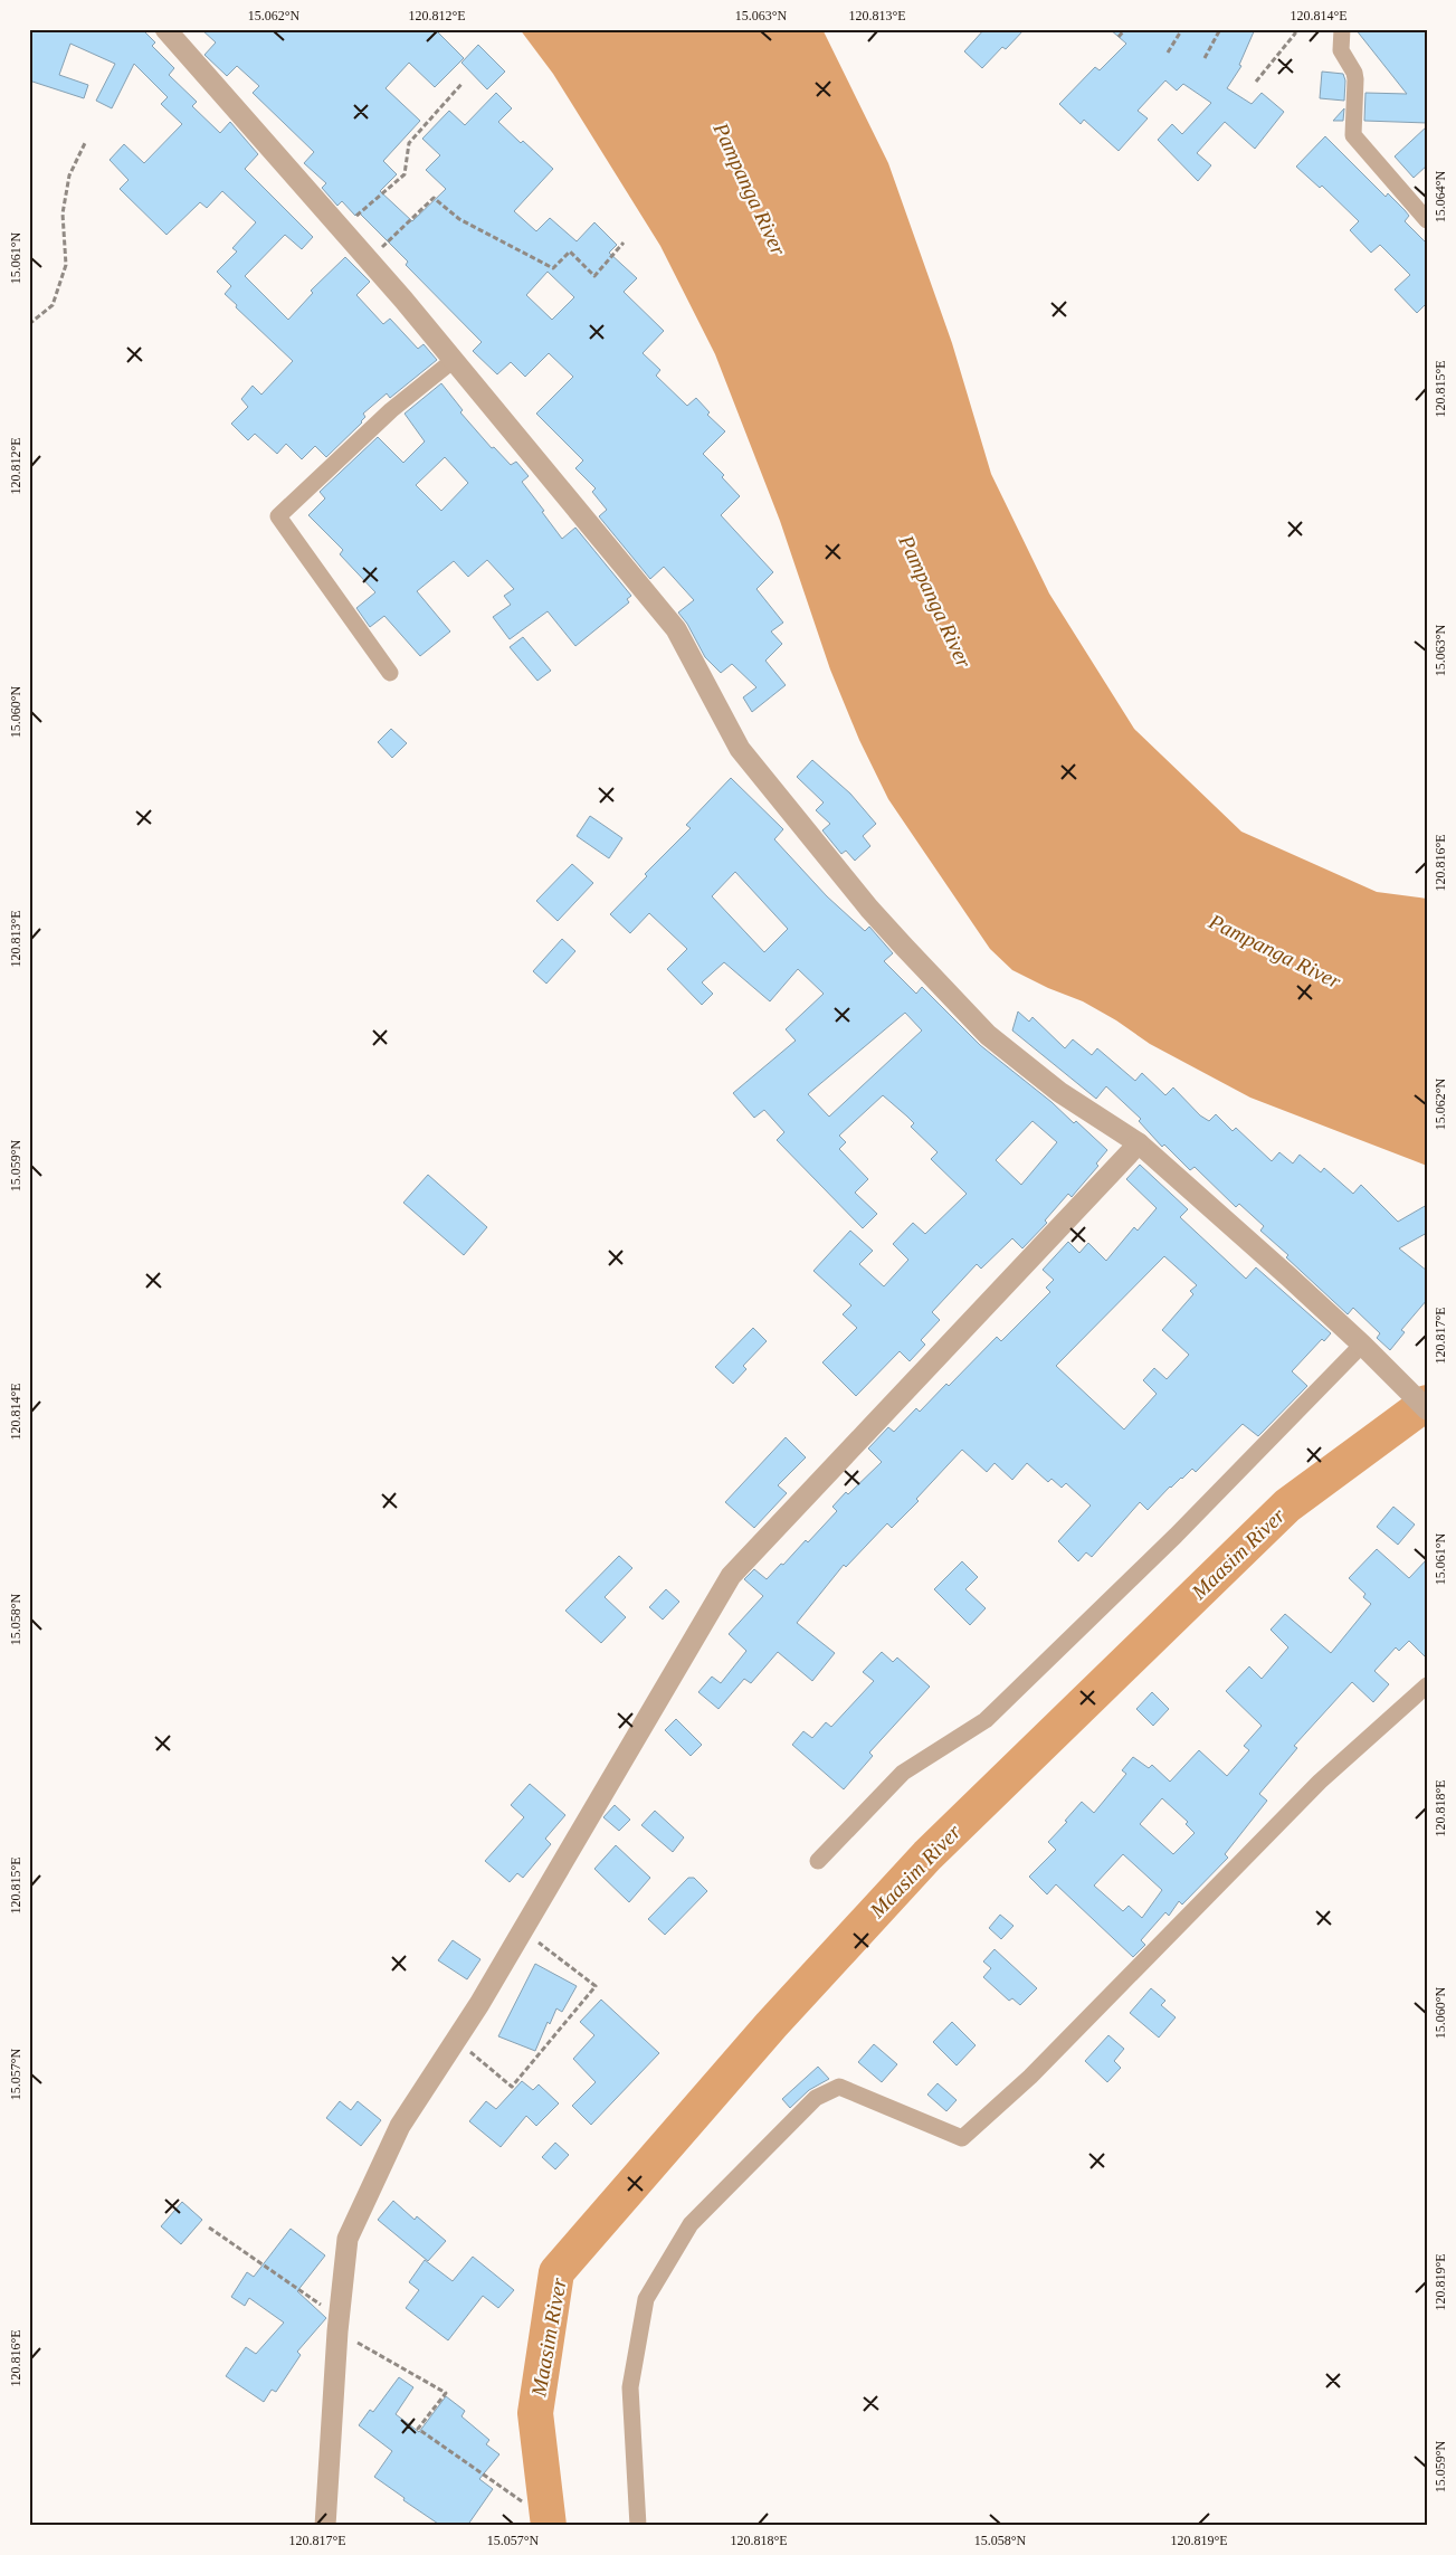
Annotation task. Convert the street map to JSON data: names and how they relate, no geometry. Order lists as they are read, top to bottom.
{
  "water": ["Pampanga River", "Maasim River"],
  "coordinates": [
    "15.062°N",
    "120.812°E",
    "15.063°N",
    "120.813°E",
    "120.814°E",
    "15.064°N",
    "15.061°N",
    "120.815°E",
    "15.060°N",
    "120.816°E",
    "15.059°N",
    "120.817°E",
    "15.058°N",
    "120.818°E",
    "15.057°N",
    "120.819°E"
  ]
}
